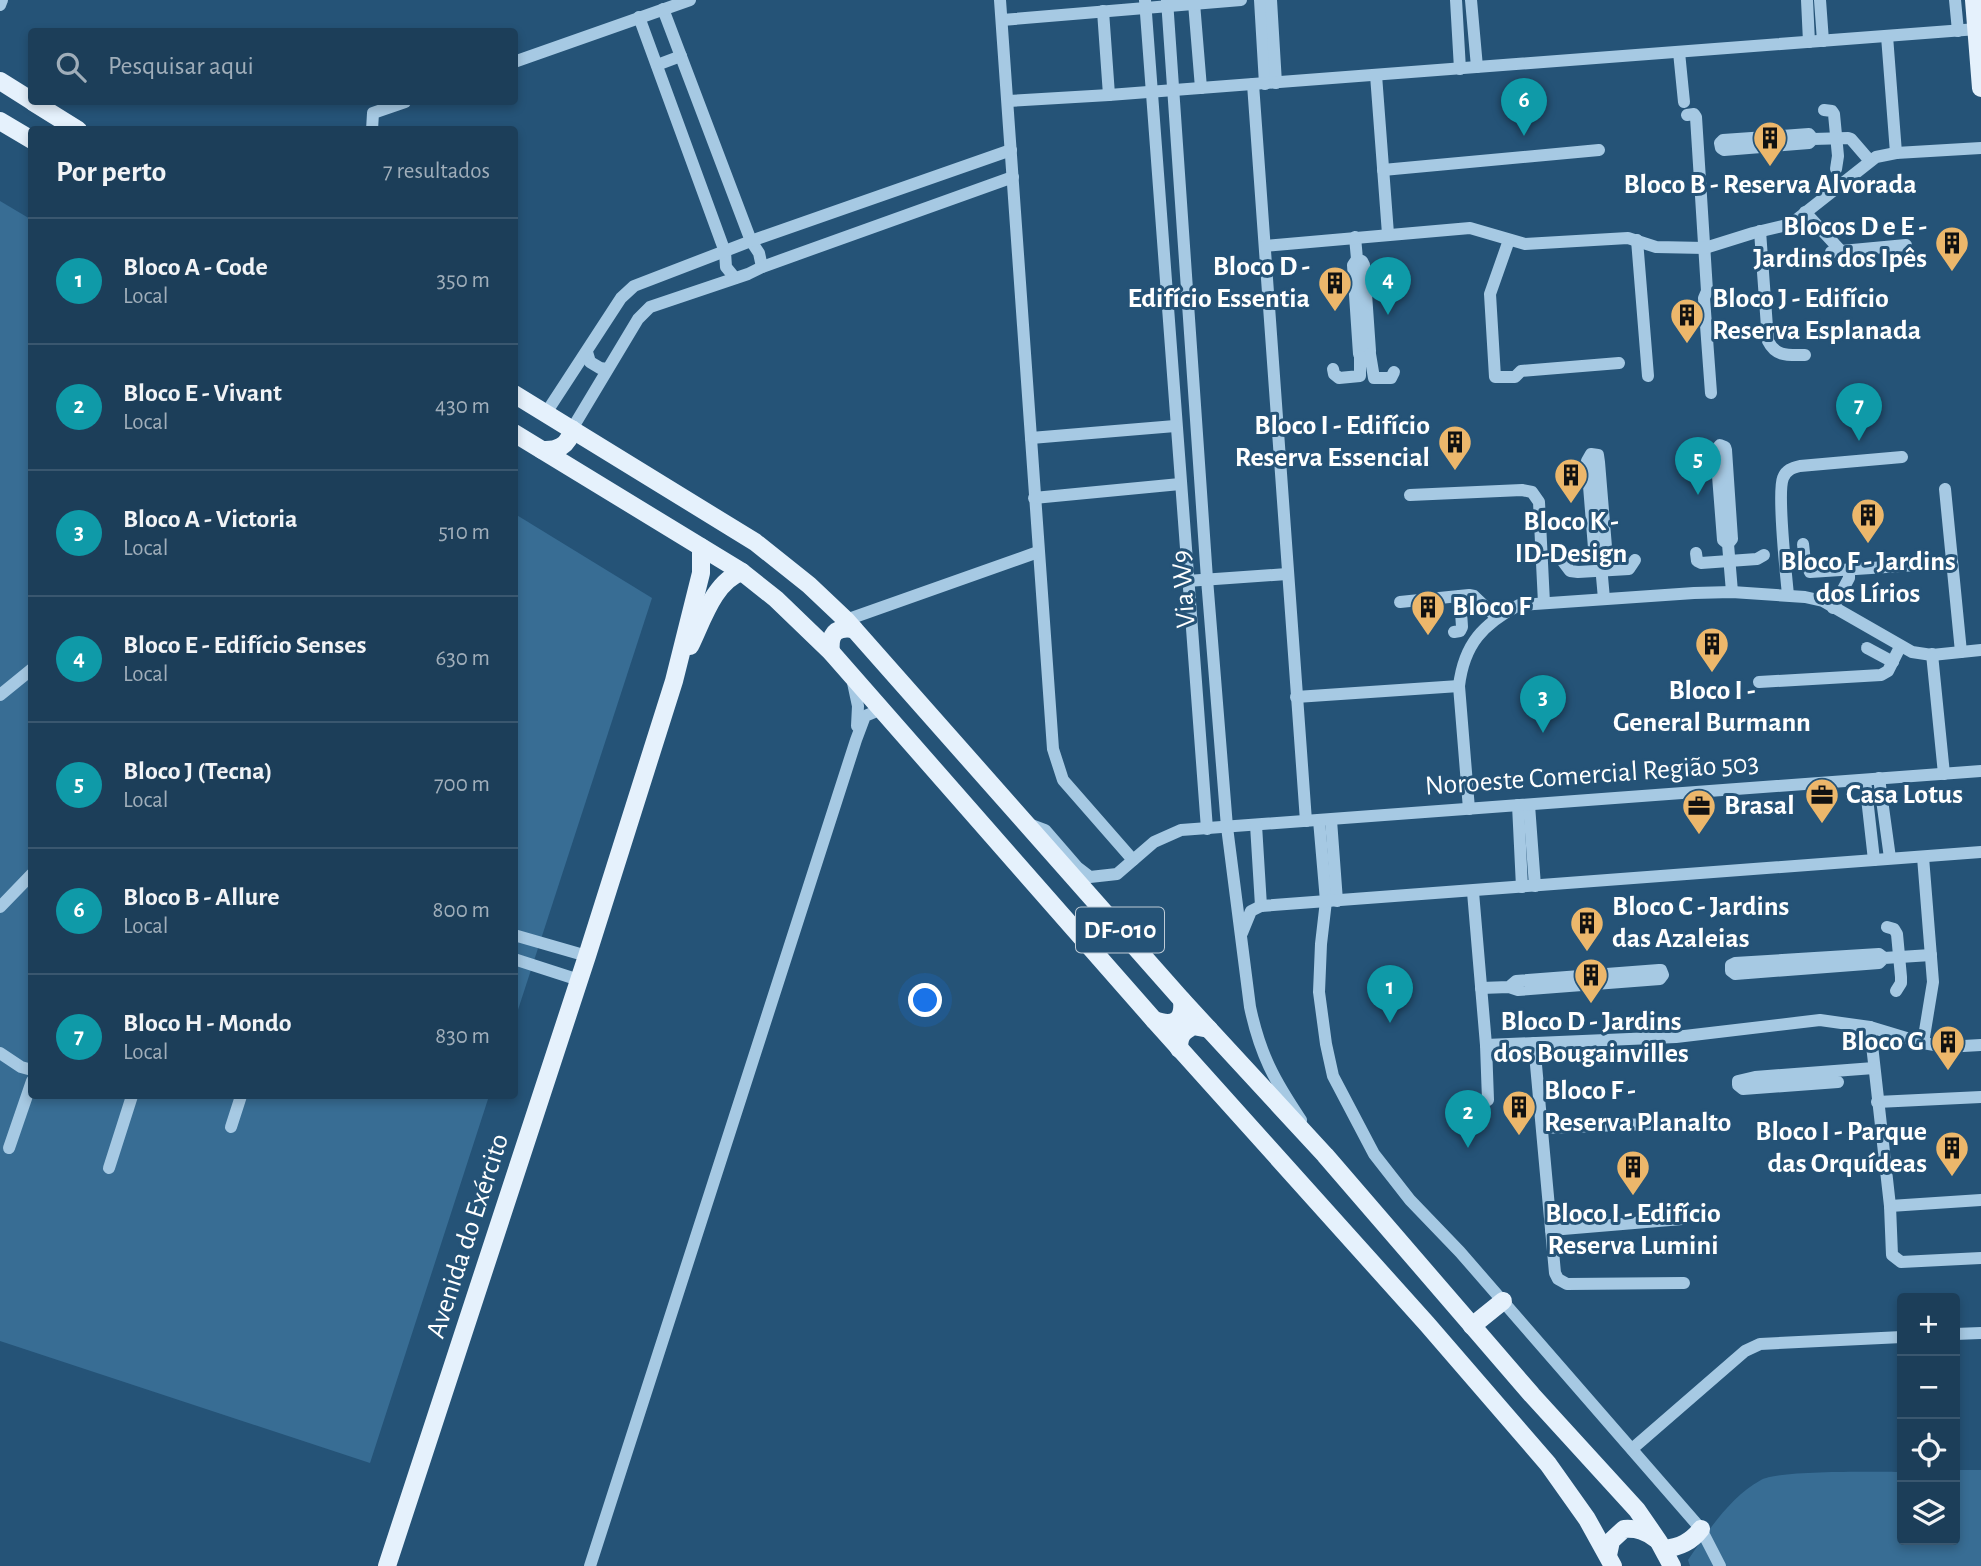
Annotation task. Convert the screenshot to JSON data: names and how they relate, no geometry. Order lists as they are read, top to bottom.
{
  "streets": {
    "main road": ["DF-010", "Avenida do Exército"],
    "street": ["Via W9", "Noroeste Comercial Região 503"]
  },
  "crossings": [
    ["Via W9", "Noroeste Comercial Região 503"],
    ["Via W9", "DF-010"],
    ["Noroeste Comercial Região 503", "DF-010"],
    ["DF-010", "Avenida do Exército"]
  ],
  "places": {
    "building": [
      "Bloco B - Reserva Alvorada",
      "Blocos D e E - Jardins dos Ipês",
      "Bloco D - Edifício Essentia",
      "Bloco J - Edifício Reserva Esplanada",
      "Bloco I - Edifício Reserva Essencial",
      "Bloco K - ID-Design",
      "Bloco F - Jardins dos Lírios",
      "Bloco F",
      "Bloco I - General Burmann",
      "Bloco C - Jardins das Azaleias",
      "Bloco D - Jardins dos Bougainvilles",
      "Bloco G",
      "Bloco F - Reserva Planalto",
      "Bloco I - Parque das Orquídeas",
      "Bloco I - Edifício Reserva Lumini"
    ],
    "office": ["Casa Lotus", "Brasal"]
  },
  "page": {
    "search": "Pesquisar aqui",
    "pins": [
      "6",
      "4",
      "7",
      "5",
      "3",
      "1",
      "2"
    ],
    "heading": ["Por perto", "7 resultados"],
    "list": [
      {
        "mark": "1",
        "name": "Bloco A - Code",
        "note": "Local",
        "value": "350 m"
      },
      {
        "mark": "2",
        "name": "Bloco E - Vivant",
        "note": "Local",
        "value": "430 m"
      },
      {
        "mark": "3",
        "name": "Bloco A - Victoria",
        "note": "Local",
        "value": "510 m"
      },
      {
        "mark": "4",
        "name": "Bloco E - Edifício Senses",
        "note": "Local",
        "value": "630 m"
      },
      {
        "mark": "5",
        "name": "Bloco J (Tecna)",
        "note": "Local",
        "value": "700 m"
      },
      {
        "mark": "6",
        "name": "Bloco B - Allure",
        "note": "Local",
        "value": "800 m"
      },
      {
        "mark": "7",
        "name": "Bloco H - Mondo",
        "note": "Local",
        "value": "830 m"
      }
    ],
    "map_buttons": ["+", "−"]
  }
}
